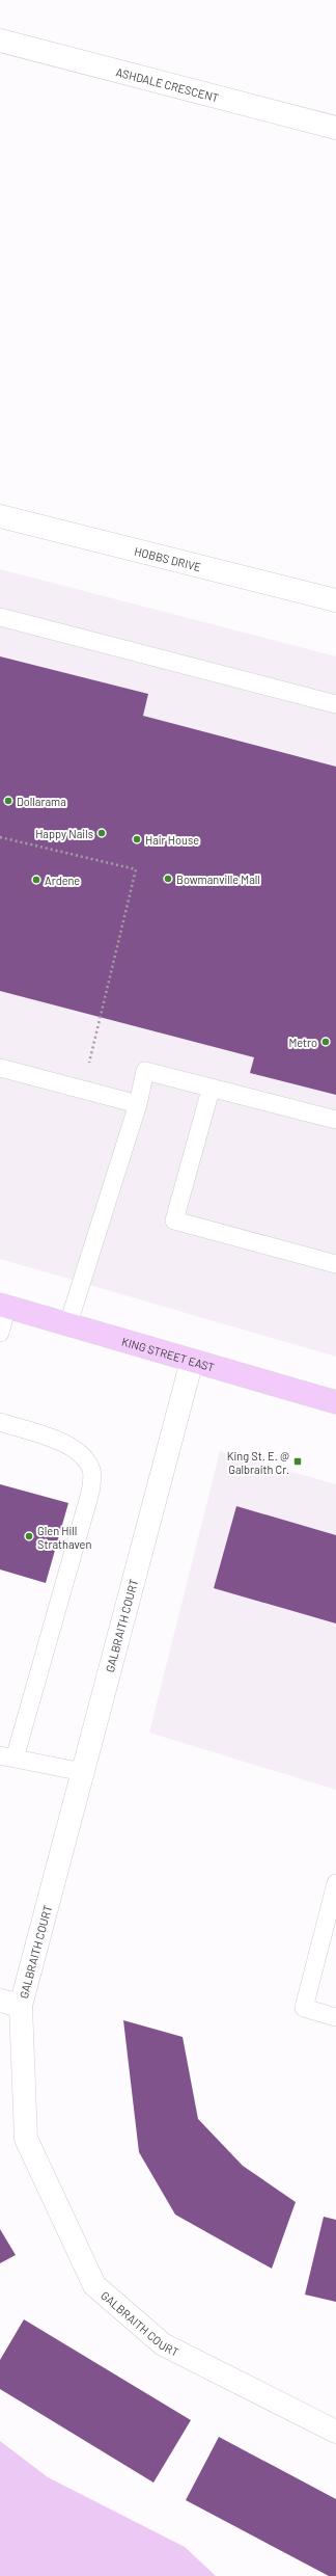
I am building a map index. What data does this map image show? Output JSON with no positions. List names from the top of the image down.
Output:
{
  "streets": {
    "main road": ["KING STREET EAST"],
    "street": ["ASHDALE CRESCENT", "HOBBS DRIVE", "GALBRAITH COURT"]
  },
  "crossings": [
    ["KING STREET EAST", "GALBRAITH COURT"]
  ],
  "places": {
    "other": [
      "Dollarama",
      "Happy Nails",
      "Hair House",
      "Bowmanville Mall",
      "Ardene",
      "Metro",
      "Glen Hill Strathaven"
    ],
    "transit": ["King St. E. @ Galbraith Cr."]
  }
}
